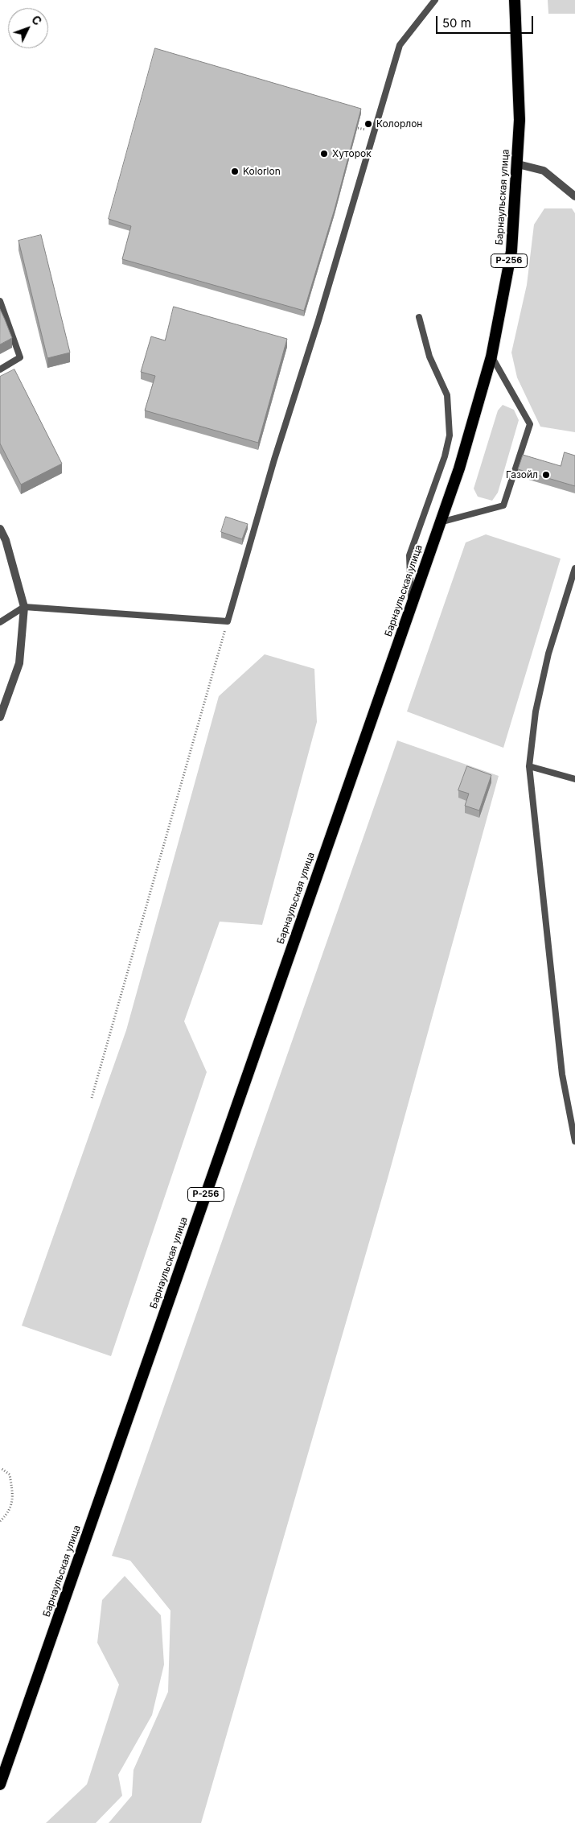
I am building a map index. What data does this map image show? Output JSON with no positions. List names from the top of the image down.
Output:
{
  "streets": {
    "highway": ["Барнаульская улица", "Р-256"]
  },
  "places": [
    "Колорлон",
    "Хуторок",
    "Kolorlon",
    "Газойл"
  ],
  "scale_bar": "50 m",
  "north": "top right"
}
